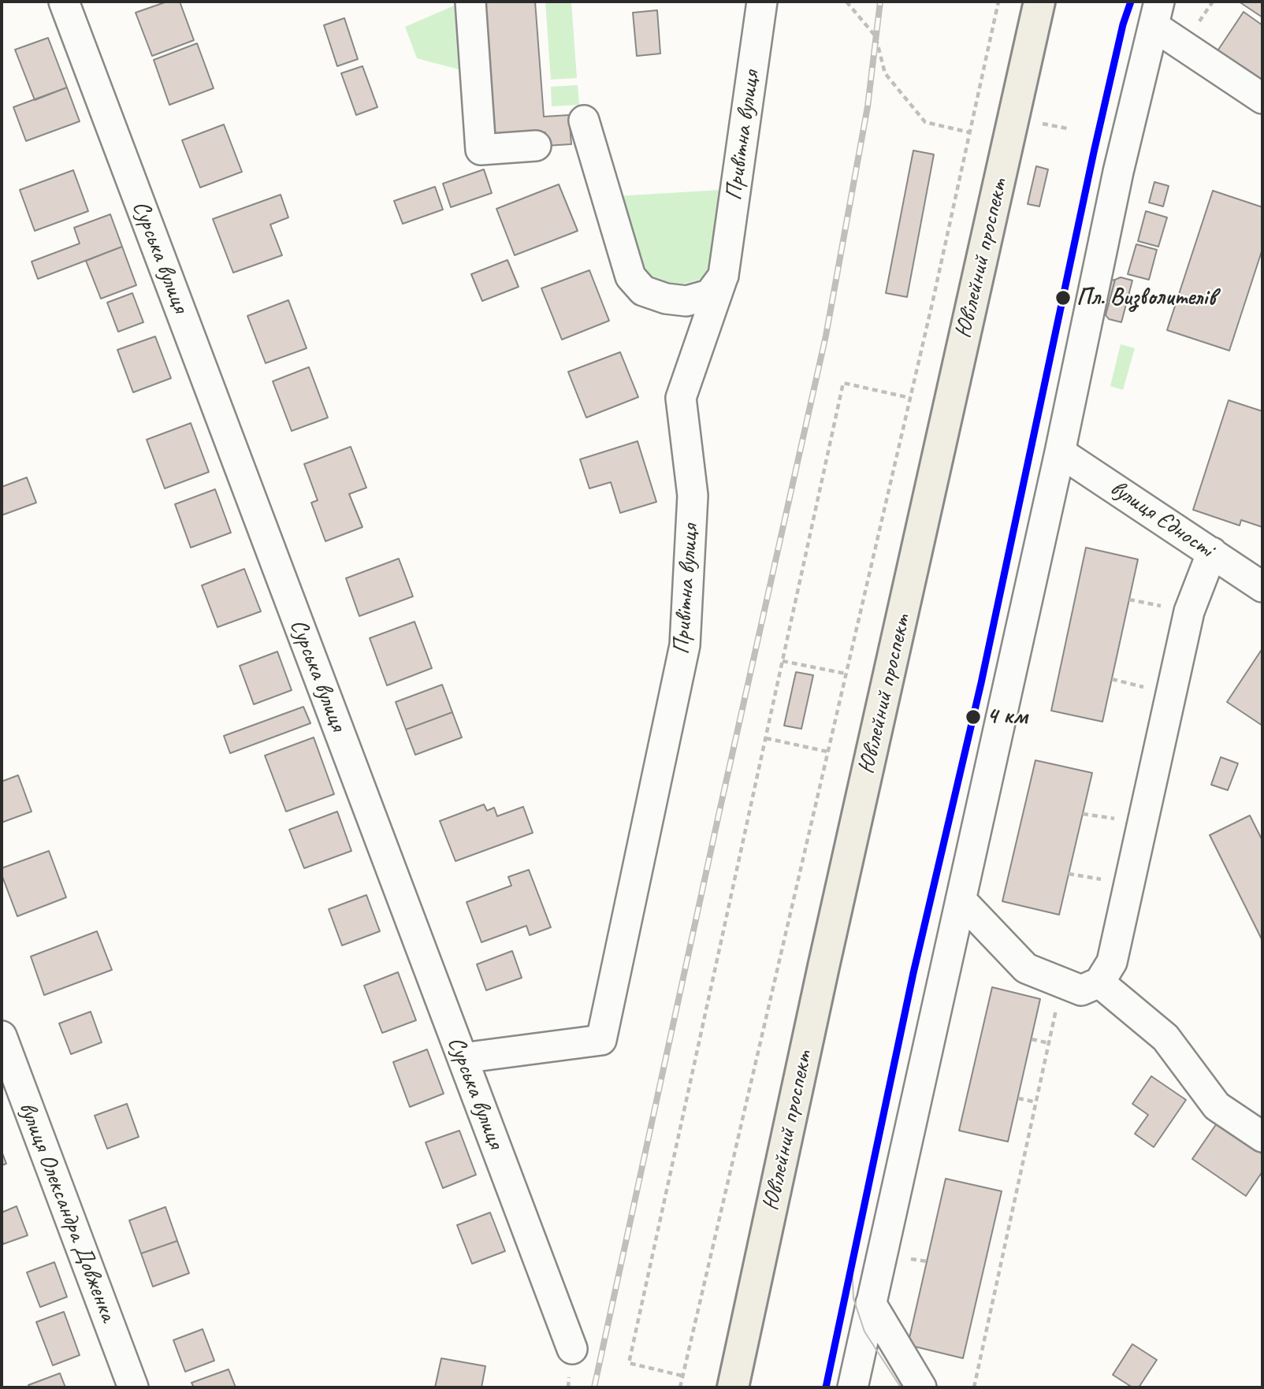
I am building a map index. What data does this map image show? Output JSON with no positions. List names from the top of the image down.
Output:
{
  "streets": {
    "main road": ["Ювілейний проспект"],
    "street": [
      "Привітна вулиця",
      "Сурська вулиця",
      "вулиця Єдності",
      "вулиця Олександра Довженка"
    ]
  },
  "crossings": [
    ["Привітна вулиця", "Сурська вулиця"]
  ],
  "places": ["Пл. Визволителів", "4 км"]
}
